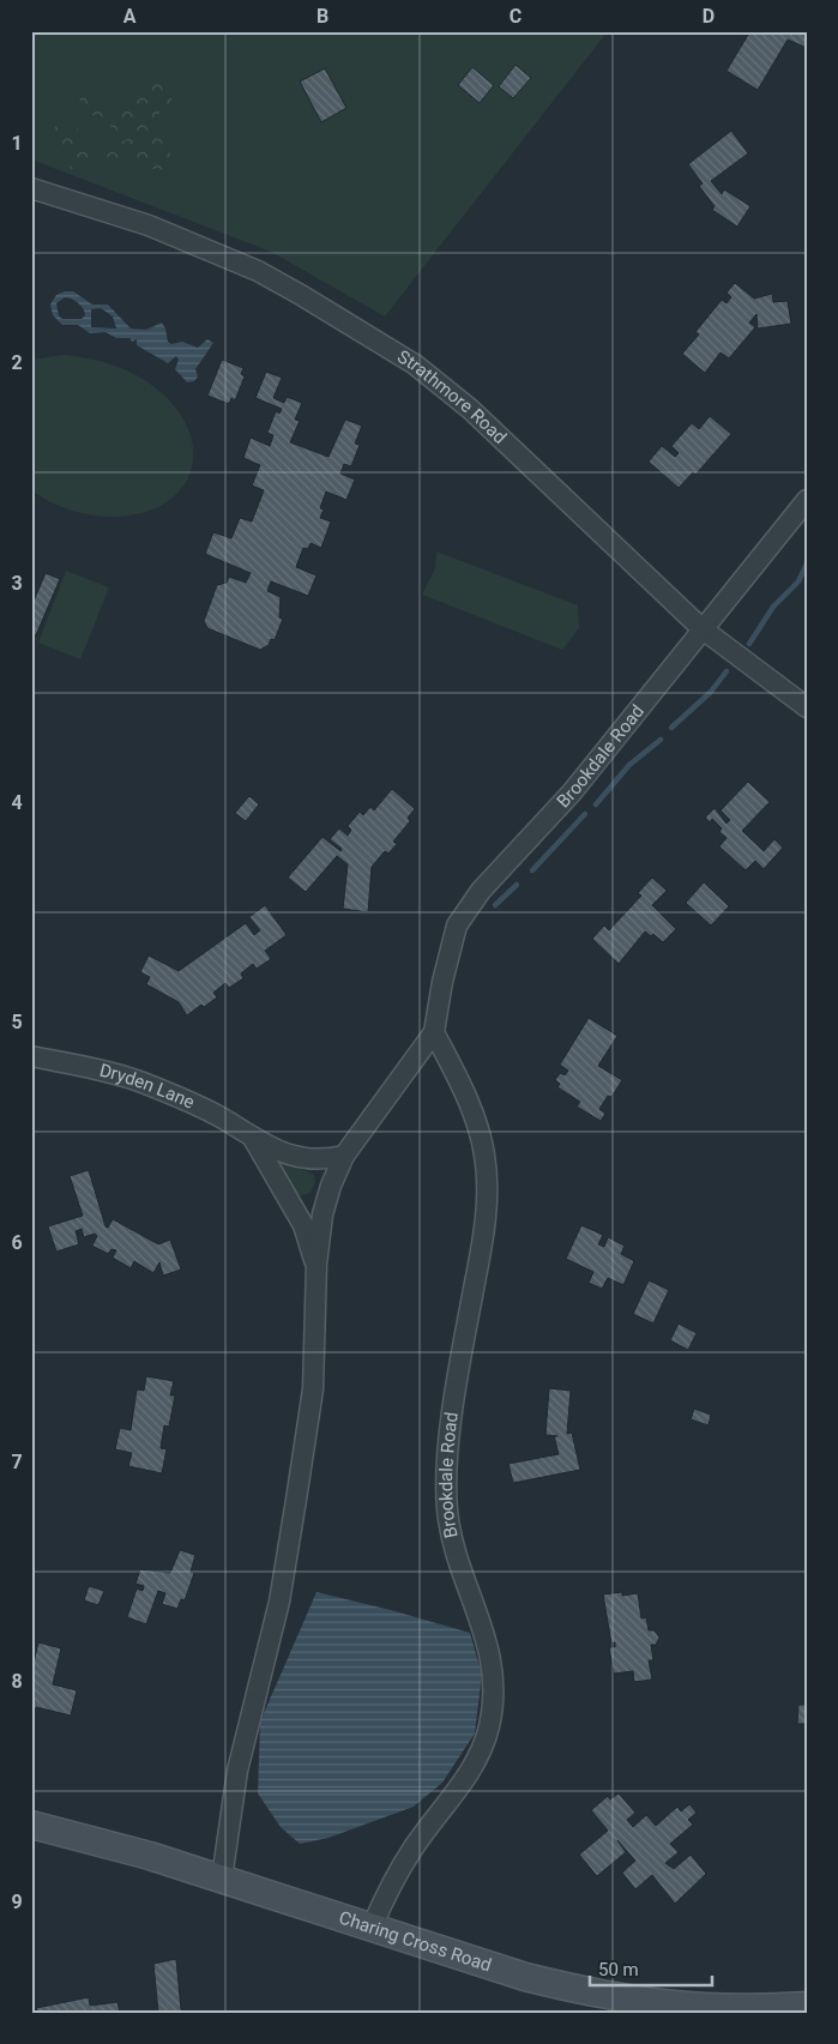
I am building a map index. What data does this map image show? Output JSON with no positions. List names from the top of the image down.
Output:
{
  "streets": {
    "street": [
      "Strathmore Road",
      "Brookdale Road",
      "Dryden Lane",
      "Charing Cross Road"
    ]
  },
  "crossings": [
    ["Strathmore Road", "Brookdale Road"],
    ["Brookdale Road", "Dryden Lane"],
    ["Brookdale Road", "Charing Cross Road"]
  ],
  "scale_bar": "50 m",
  "grid": {
    "columns": [
      "A",
      "B",
      "C",
      "D"
    ],
    "rows": [
      "1",
      "2",
      "3",
      "4",
      "5",
      "6",
      "7",
      "8",
      "9"
    ]
  }
}
